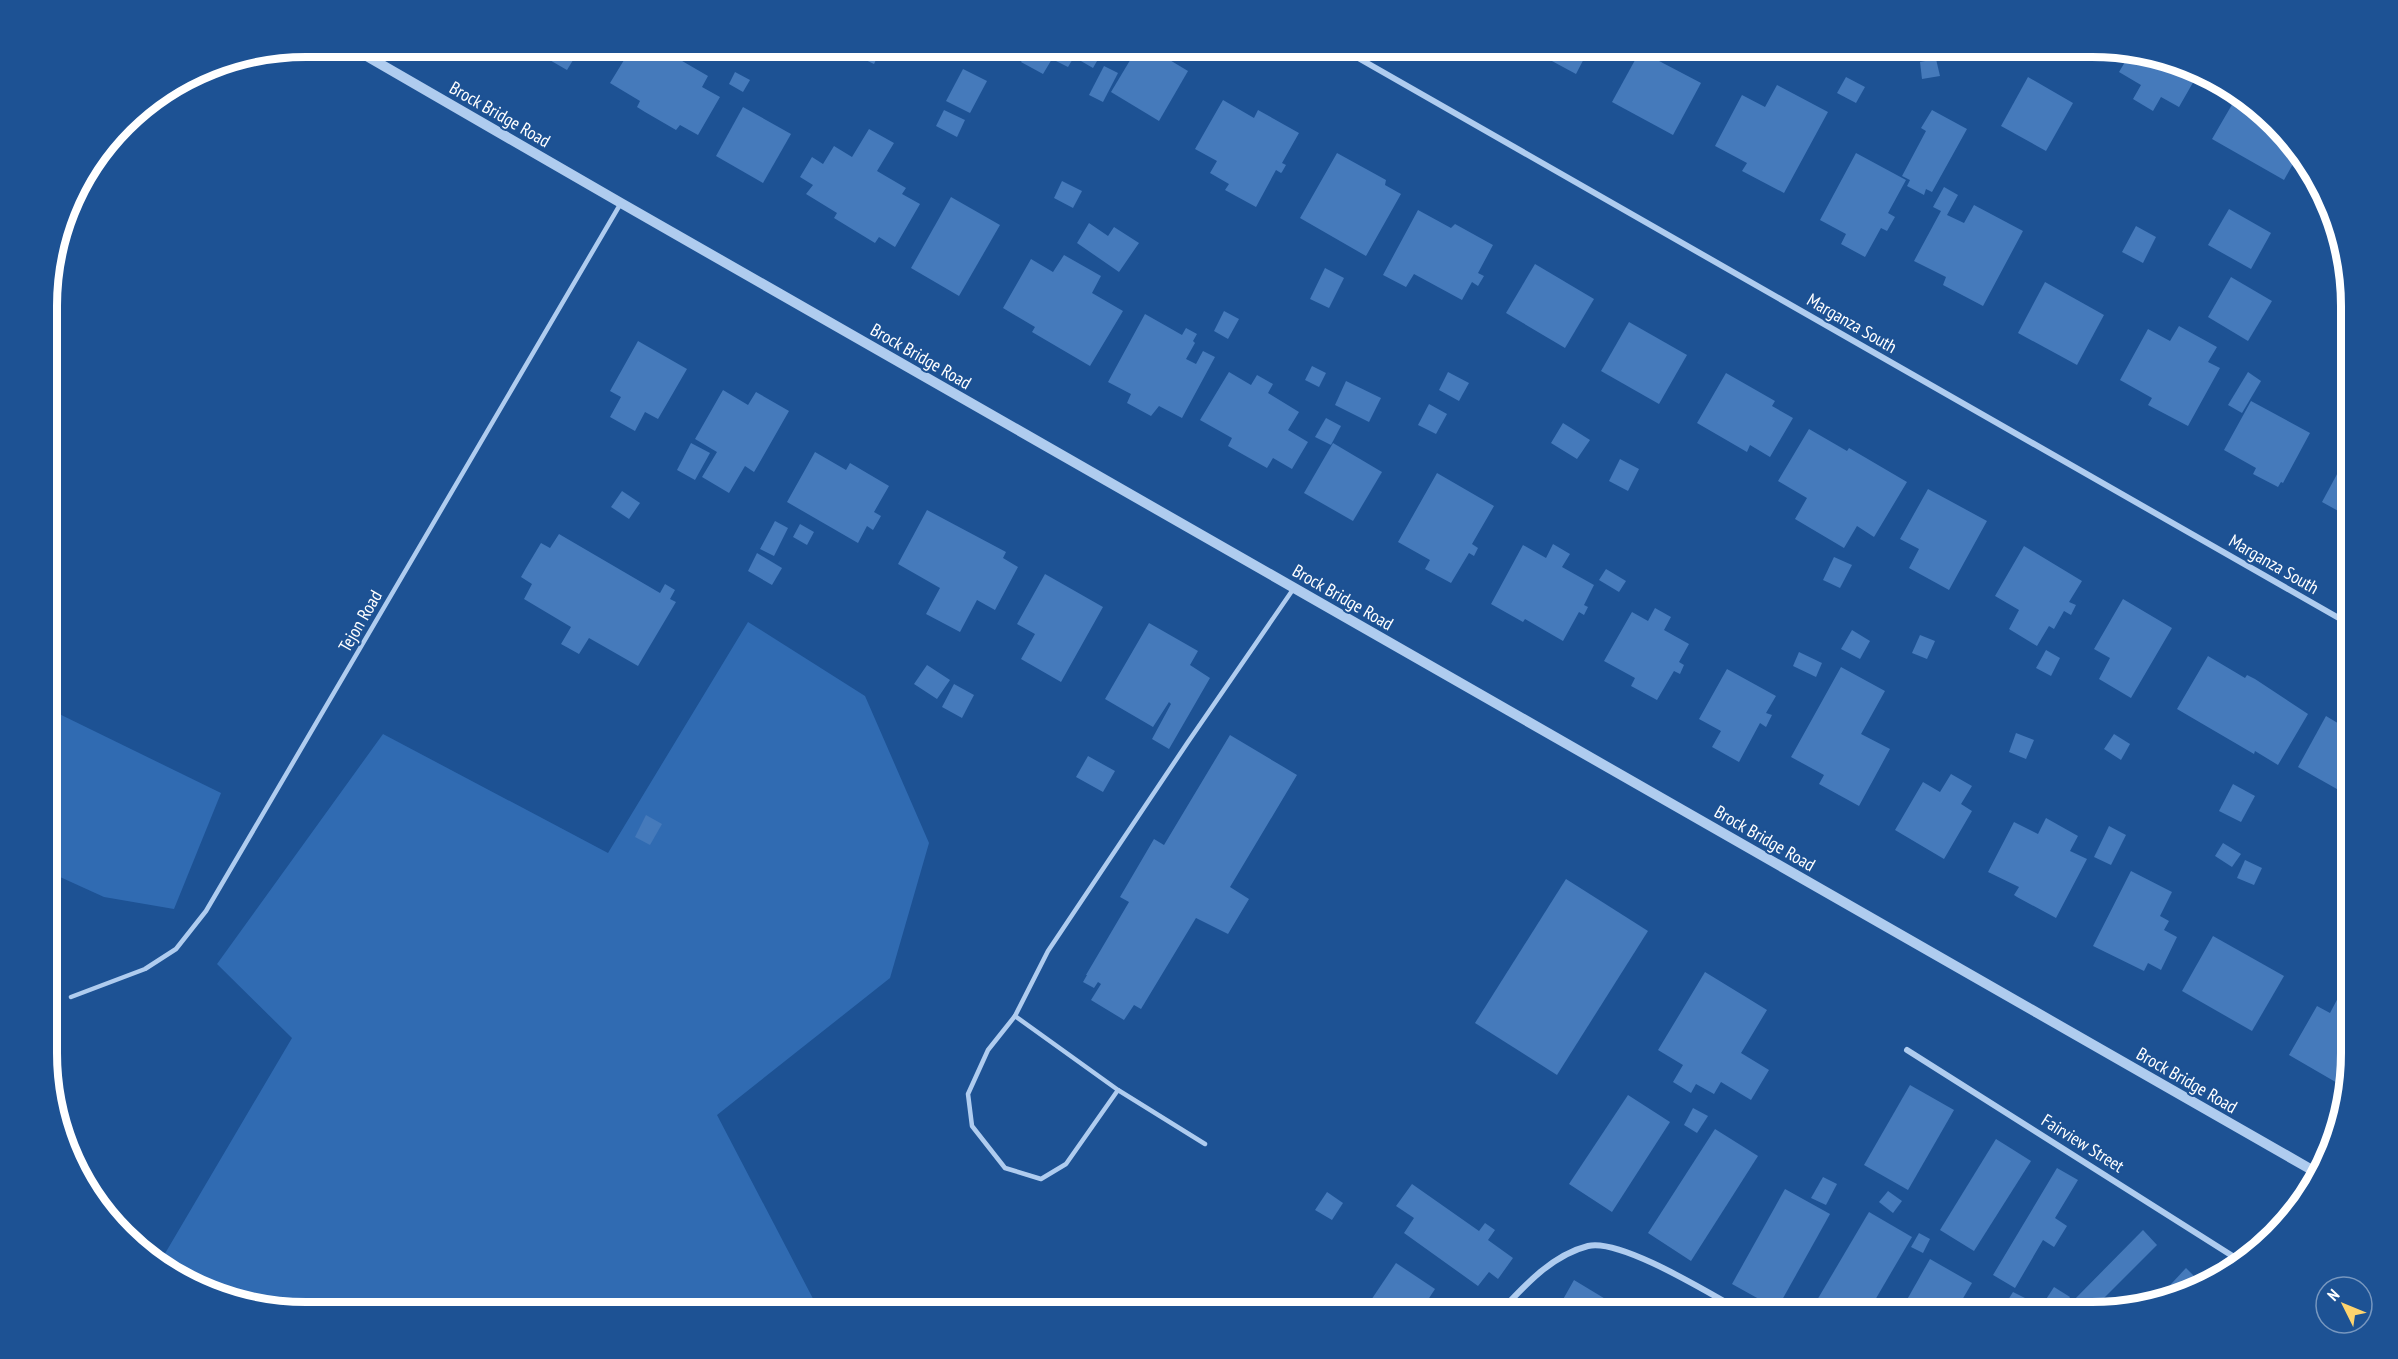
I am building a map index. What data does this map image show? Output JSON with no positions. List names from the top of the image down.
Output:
{
  "streets": {
    "street": ["Brock Bridge Road", "Marganza South", "Fairview Street"],
    "lane": ["Tejon Road"]
  },
  "crossings": [
    ["Brock Bridge Road", "Tejon Road"]
  ],
  "north": "top left"
}
